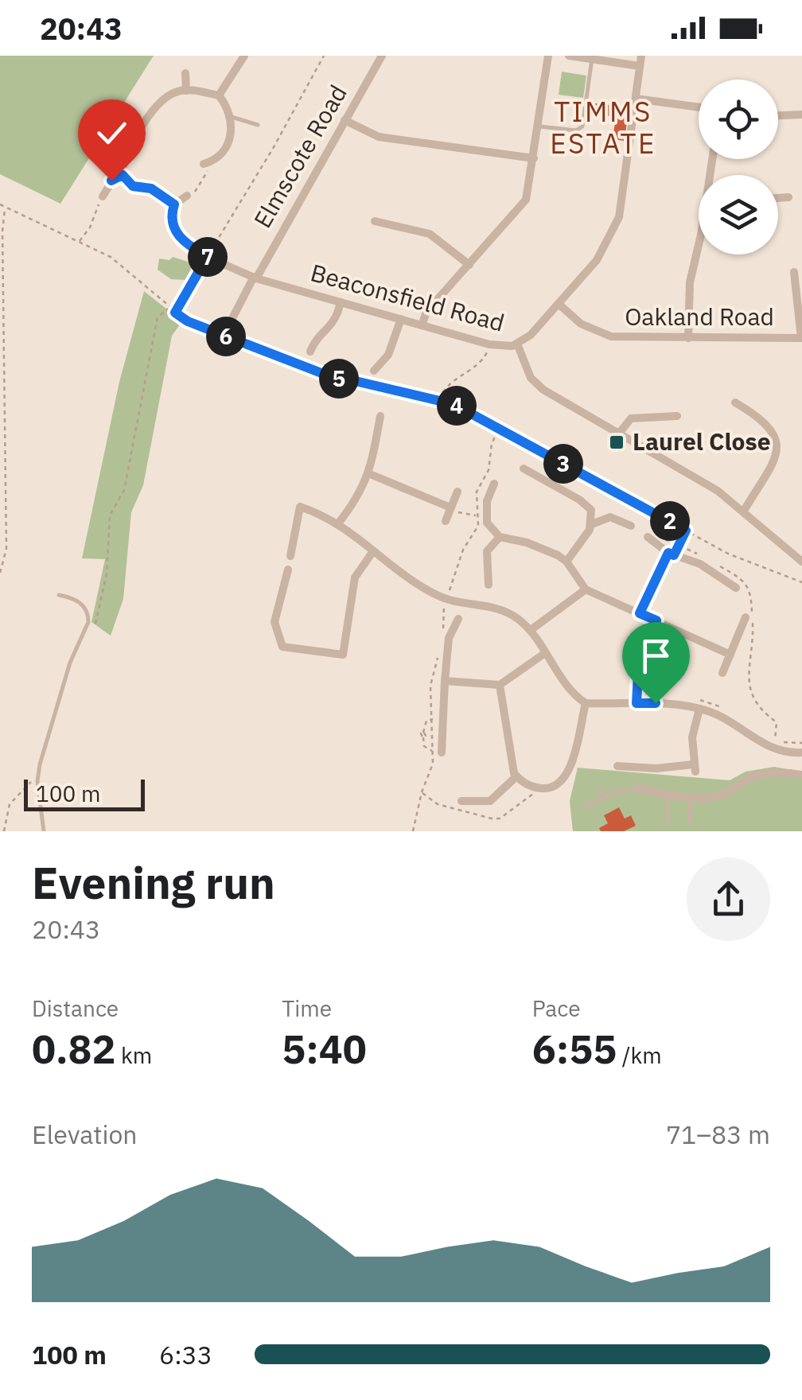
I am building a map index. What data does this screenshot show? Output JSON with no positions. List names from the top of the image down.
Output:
{
  "streets": {
    "street": ["Elmscote Road", "Beaconsfield Road", "Oakland Road"]
  },
  "crossings": [
    ["Elmscote Road", "Beaconsfield Road"],
    ["Beaconsfield Road", "Oakland Road"]
  ],
  "districts": ["TIMMS ESTATE"],
  "places": {
    "transit": ["Laurel Close"]
  },
  "scale_bar": "100 m",
  "page": {
    "status": "20:43",
    "pins": [
      "7",
      "6",
      "5",
      "4",
      "3",
      "2"
    ],
    "scale": "100 m",
    "heading": ["Evening run", "20:43"],
    "stats": [
      ["Distance", "0.82 km"],
      ["Time", "5:40"],
      ["Pace", "6:55 /km"]
    ],
    "chart": ["Elevation", "71–83 m"],
    "list": [
      {
        "name": "100 m",
        "note": "6:33"
      }
    ]
  }
}
